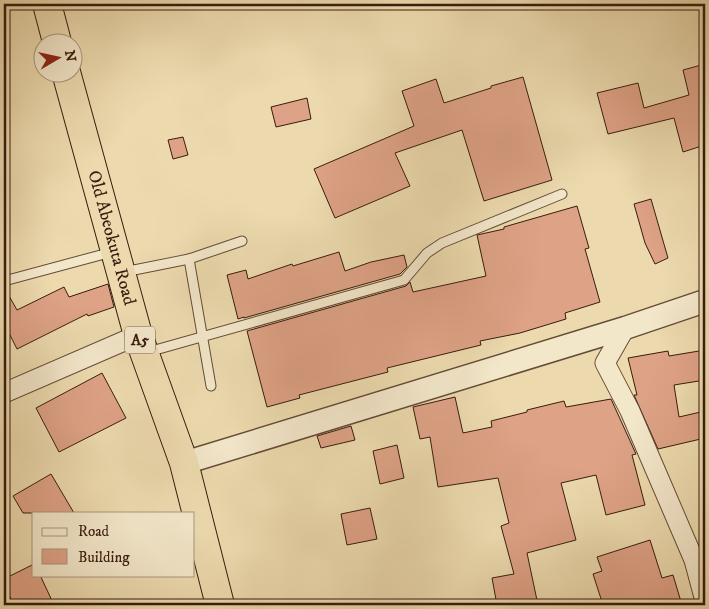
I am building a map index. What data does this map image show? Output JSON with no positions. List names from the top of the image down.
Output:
{
  "streets": {
    "highway": ["Old Abeokuta Road", "A5"]
  },
  "legend": ["Road", "Building"],
  "north": "right"
}
